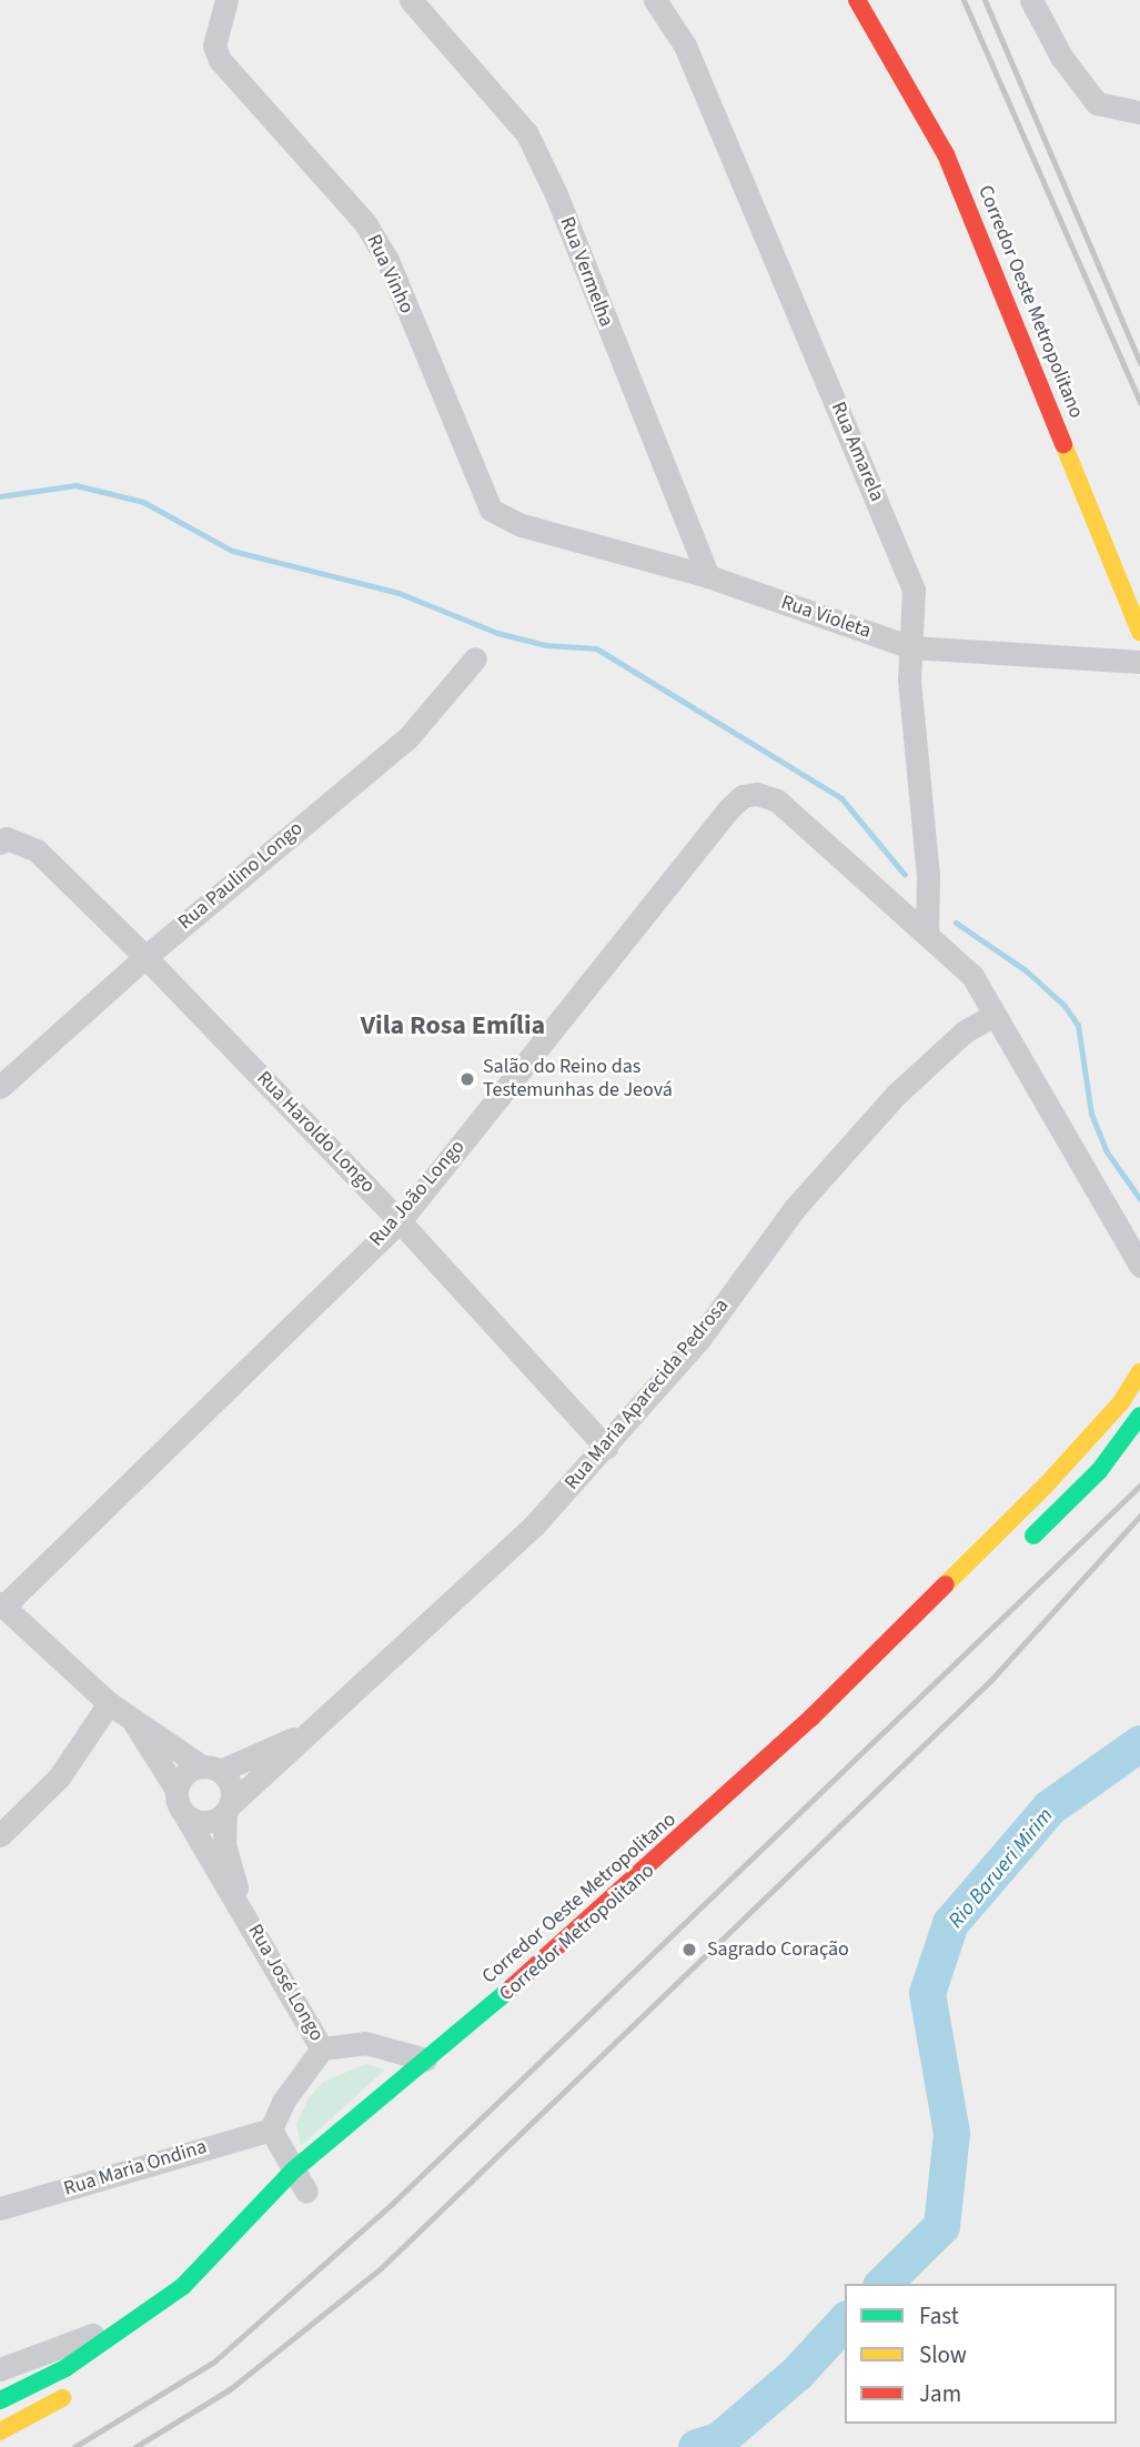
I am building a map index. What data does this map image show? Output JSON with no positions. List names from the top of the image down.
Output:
{
  "streets": {
    "main road": ["Corredor Oeste Metropolitano"],
    "street": [
      "Rua Vermelha",
      "Rua Vinho",
      "Rua Amarela",
      "Rua Violeta",
      "Rua Paulino Longo",
      "Rua Haroldo Longo",
      "Rua João Longo",
      "Rua Maria Aparecida Pedrosa",
      "Rua José Longo",
      "Rua Maria Ondina"
    ]
  },
  "crossings": [
    ["Rua Vermelha", "Rua Violeta"],
    ["Rua Vinho", "Rua Violeta"],
    ["Corredor Oeste Metropolitano", "Rua José Longo"],
    ["Rua Amarela", "Rua Violeta"],
    ["Rua Amarela", "Rua João Longo"],
    ["Rua Paulino Longo", "Rua Haroldo Longo"],
    ["Rua Haroldo Longo", "Rua João Longo"],
    ["Rua Haroldo Longo", "Rua Maria Aparecida Pedrosa"],
    ["Rua João Longo", "Rua José Longo"],
    ["Rua Maria Aparecida Pedrosa", "Rua José Longo"]
  ],
  "districts": ["Vila Rosa Emília"],
  "water": ["Rio Barueri Mirim"],
  "places": ["Salão do Reino das Testemunhas de Jeová", "Sagrado Coração"],
  "legend": ["Fast", "Slow", "Jam"]
}
